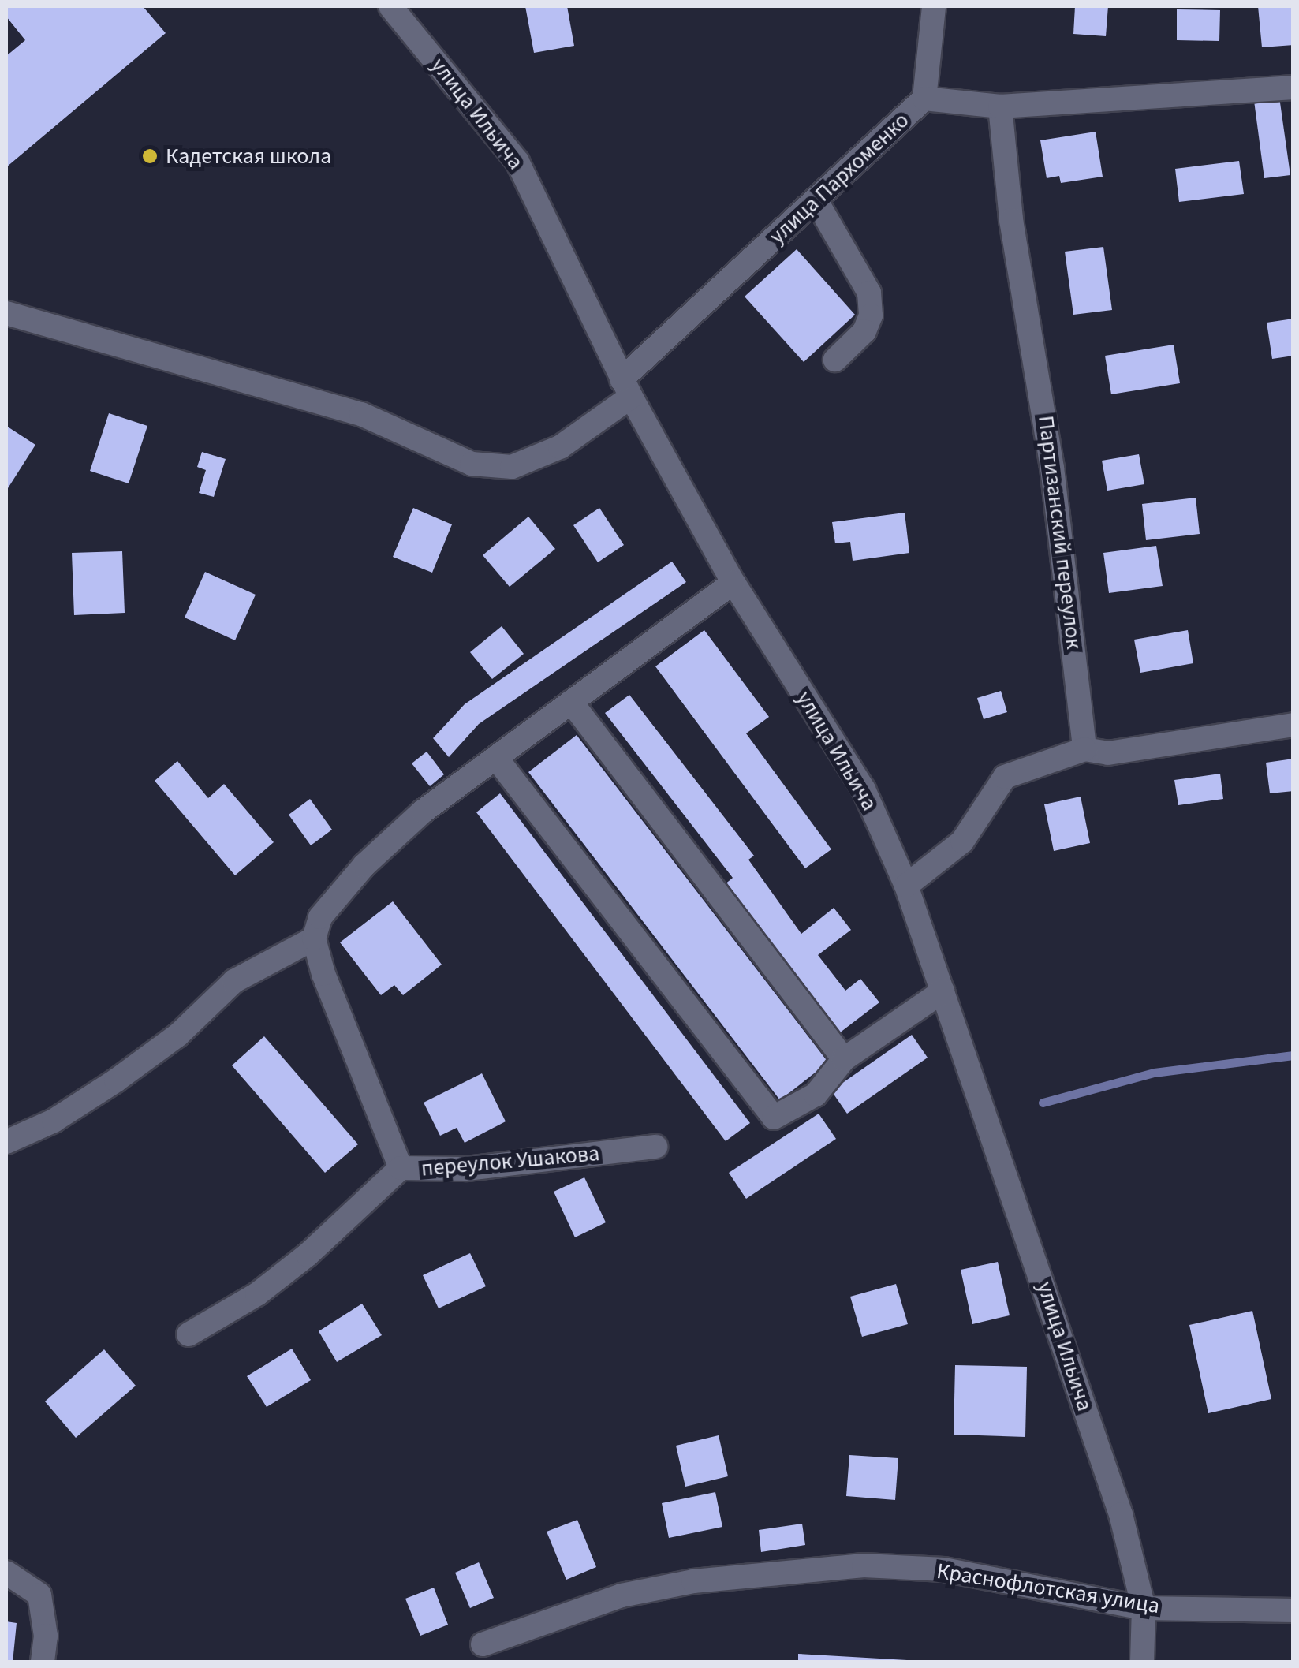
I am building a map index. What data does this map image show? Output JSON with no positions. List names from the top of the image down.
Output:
{
  "streets": {
    "street": [
      "улица Ильича",
      "улица Пархоменко",
      "Партизанский переулок",
      "переулок Ушакова",
      "Краснофлотская улица"
    ]
  },
  "crossings": [
    ["улица Ильича", "улица Пархоменко"],
    ["улица Ильича", "Краснофлотская улица"],
    ["улица Пархоменко", "Партизанский переулок"]
  ],
  "places": ["Кадетская школа"]
}
